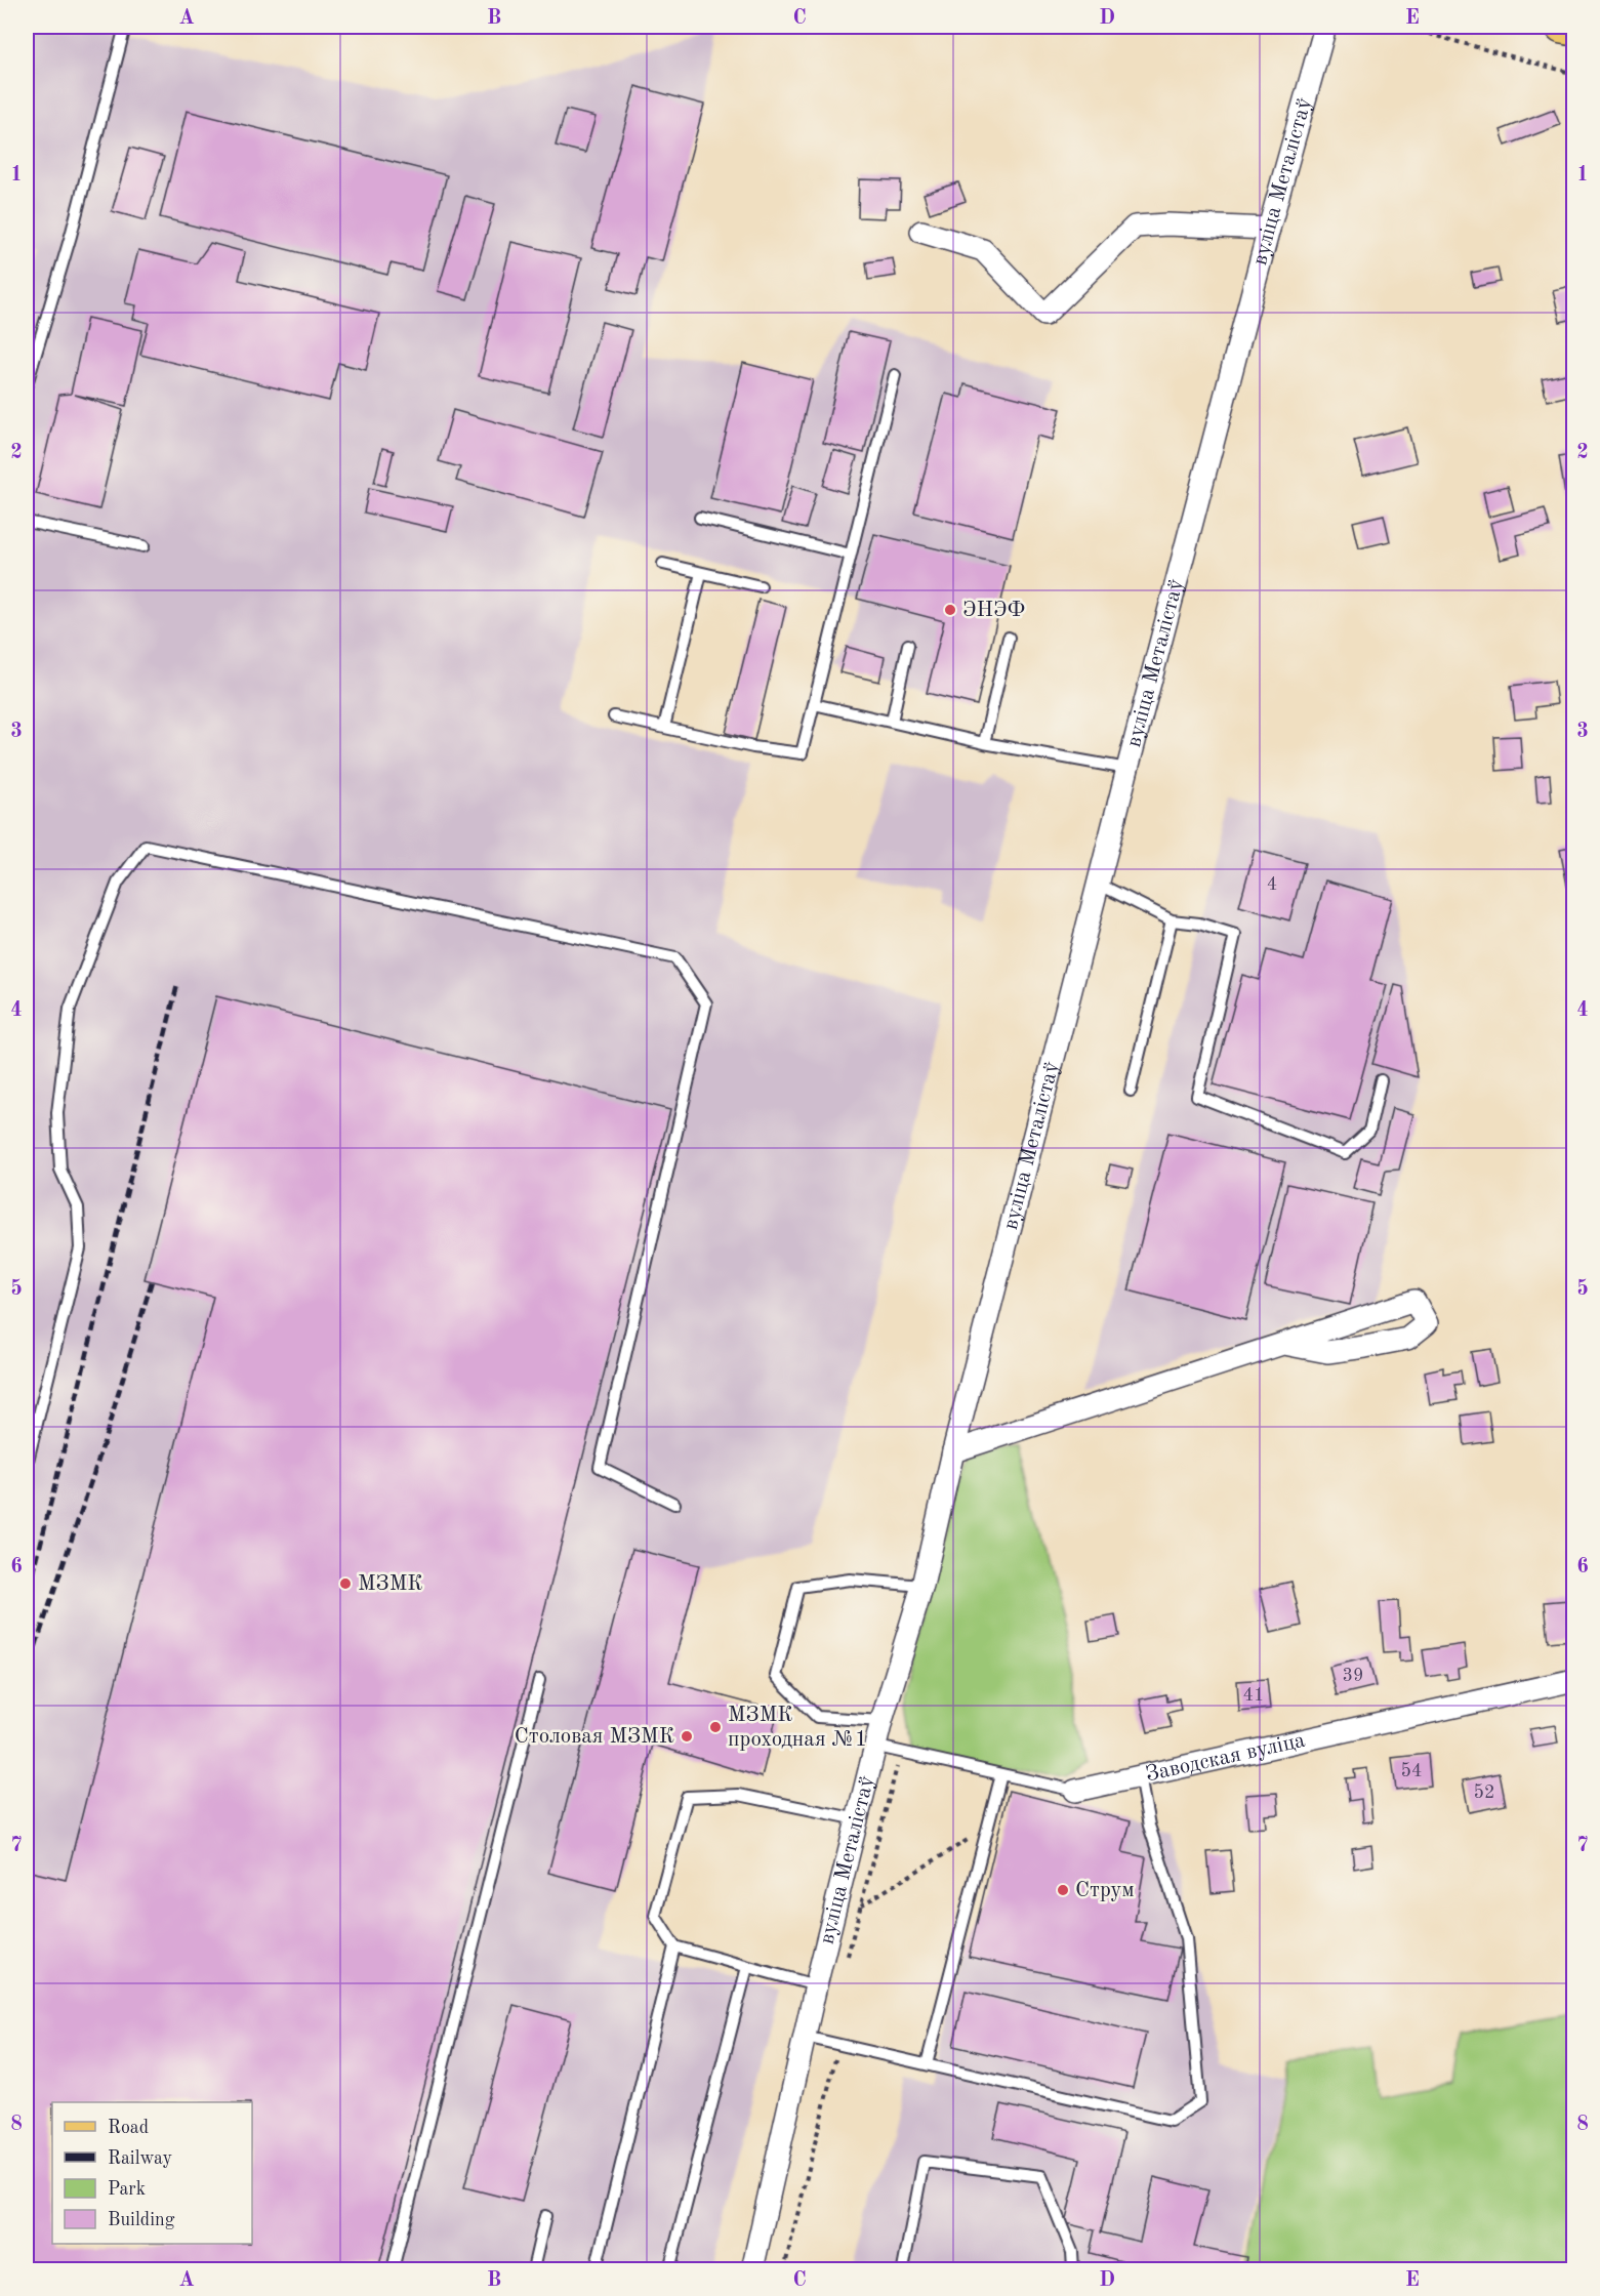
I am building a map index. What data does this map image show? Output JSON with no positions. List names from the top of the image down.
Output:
{
  "streets": {
    "street": ["вуліца Металістаў", "Заводская вуліца"]
  },
  "crossings": [
    ["вуліца Металістаў", "Заводская вуліца"]
  ],
  "places": [
    "ЭНЭФ",
    "МЗМК",
    "МЗМК проходная №1",
    "Столовая МЗМК",
    "Струм"
  ],
  "house_numbers": [
    "4",
    "39",
    "41",
    "54",
    "52"
  ],
  "legend": [
    "Road",
    "Railway",
    "Park",
    "Building"
  ],
  "grid": {
    "columns": [
      "A",
      "B",
      "C",
      "D",
      "E"
    ],
    "rows": [
      "1",
      "2",
      "3",
      "4",
      "5",
      "6",
      "7",
      "8"
    ]
  }
}
